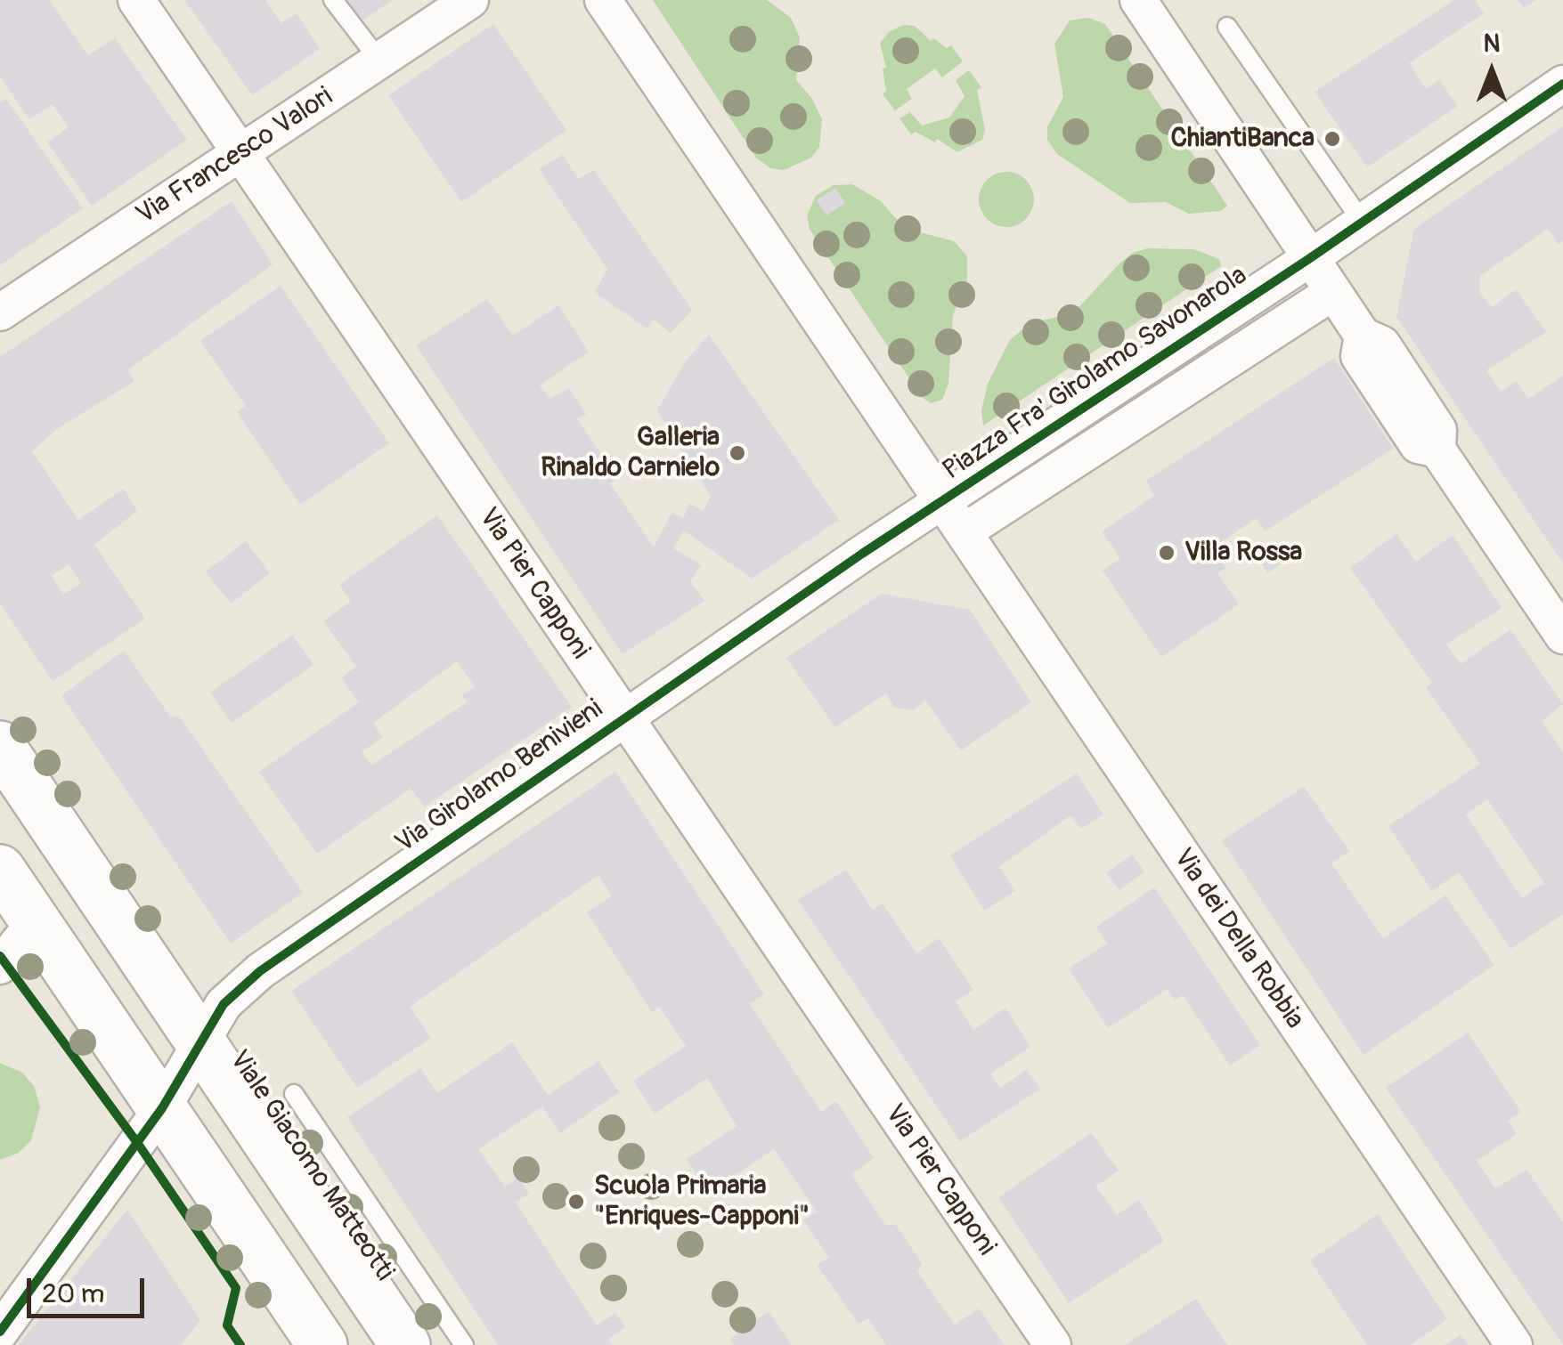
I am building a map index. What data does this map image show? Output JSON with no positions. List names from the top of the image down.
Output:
{
  "streets": {
    "main road": ["Viale Giacomo Matteotti"],
    "street": [
      "Via Francesco Valori",
      "Piazza Fra' Girolamo Savonarola",
      "Via Pier Capponi",
      "Via Girolamo Benivieni",
      "Via dei Della Robbia"
    ]
  },
  "crossings": [
    ["Via Francesco Valori", "Via Pier Capponi"],
    ["Piazza Fra' Girolamo Savonarola", "Via Girolamo Benivieni"],
    ["Piazza Fra' Girolamo Savonarola", "Via dei Della Robbia"],
    ["Via Pier Capponi", "Via Girolamo Benivieni"],
    ["Via Girolamo Benivieni", "Viale Giacomo Matteotti"]
  ],
  "places": [
    "ChiantiBanca",
    "Galleria Rinaldo Carnielo",
    "Villa Rossa",
    "Scuola Primaria \"Enriques-Capponi\""
  ],
  "scale_bar": "20 m",
  "north": "top"
}
